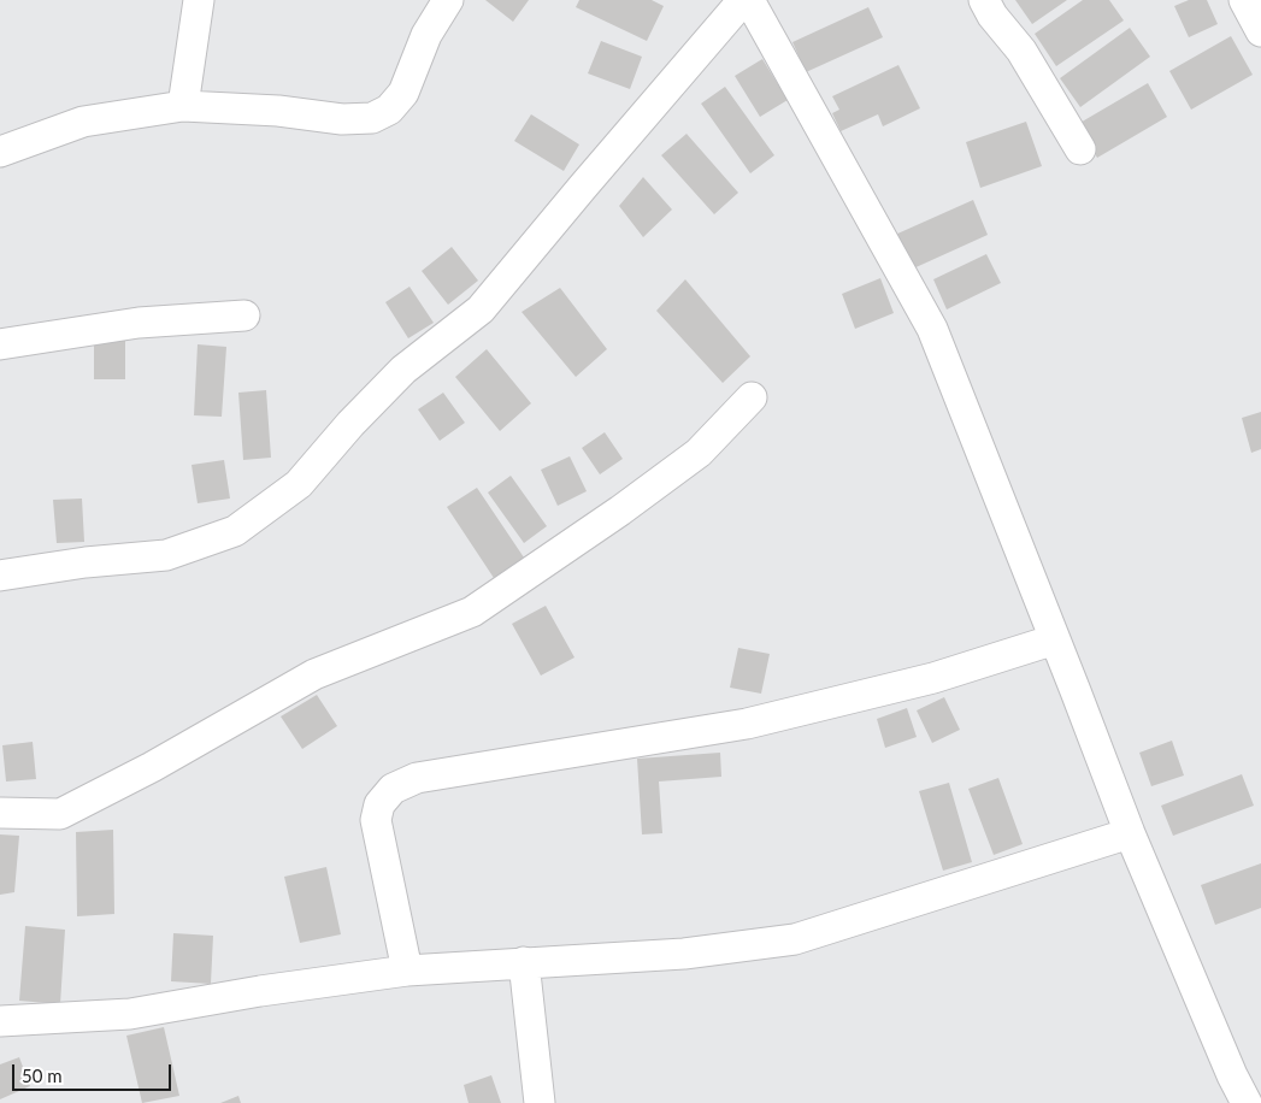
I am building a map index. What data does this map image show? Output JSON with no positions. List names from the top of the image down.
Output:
{
  "scale_bar": "50 m"
}
